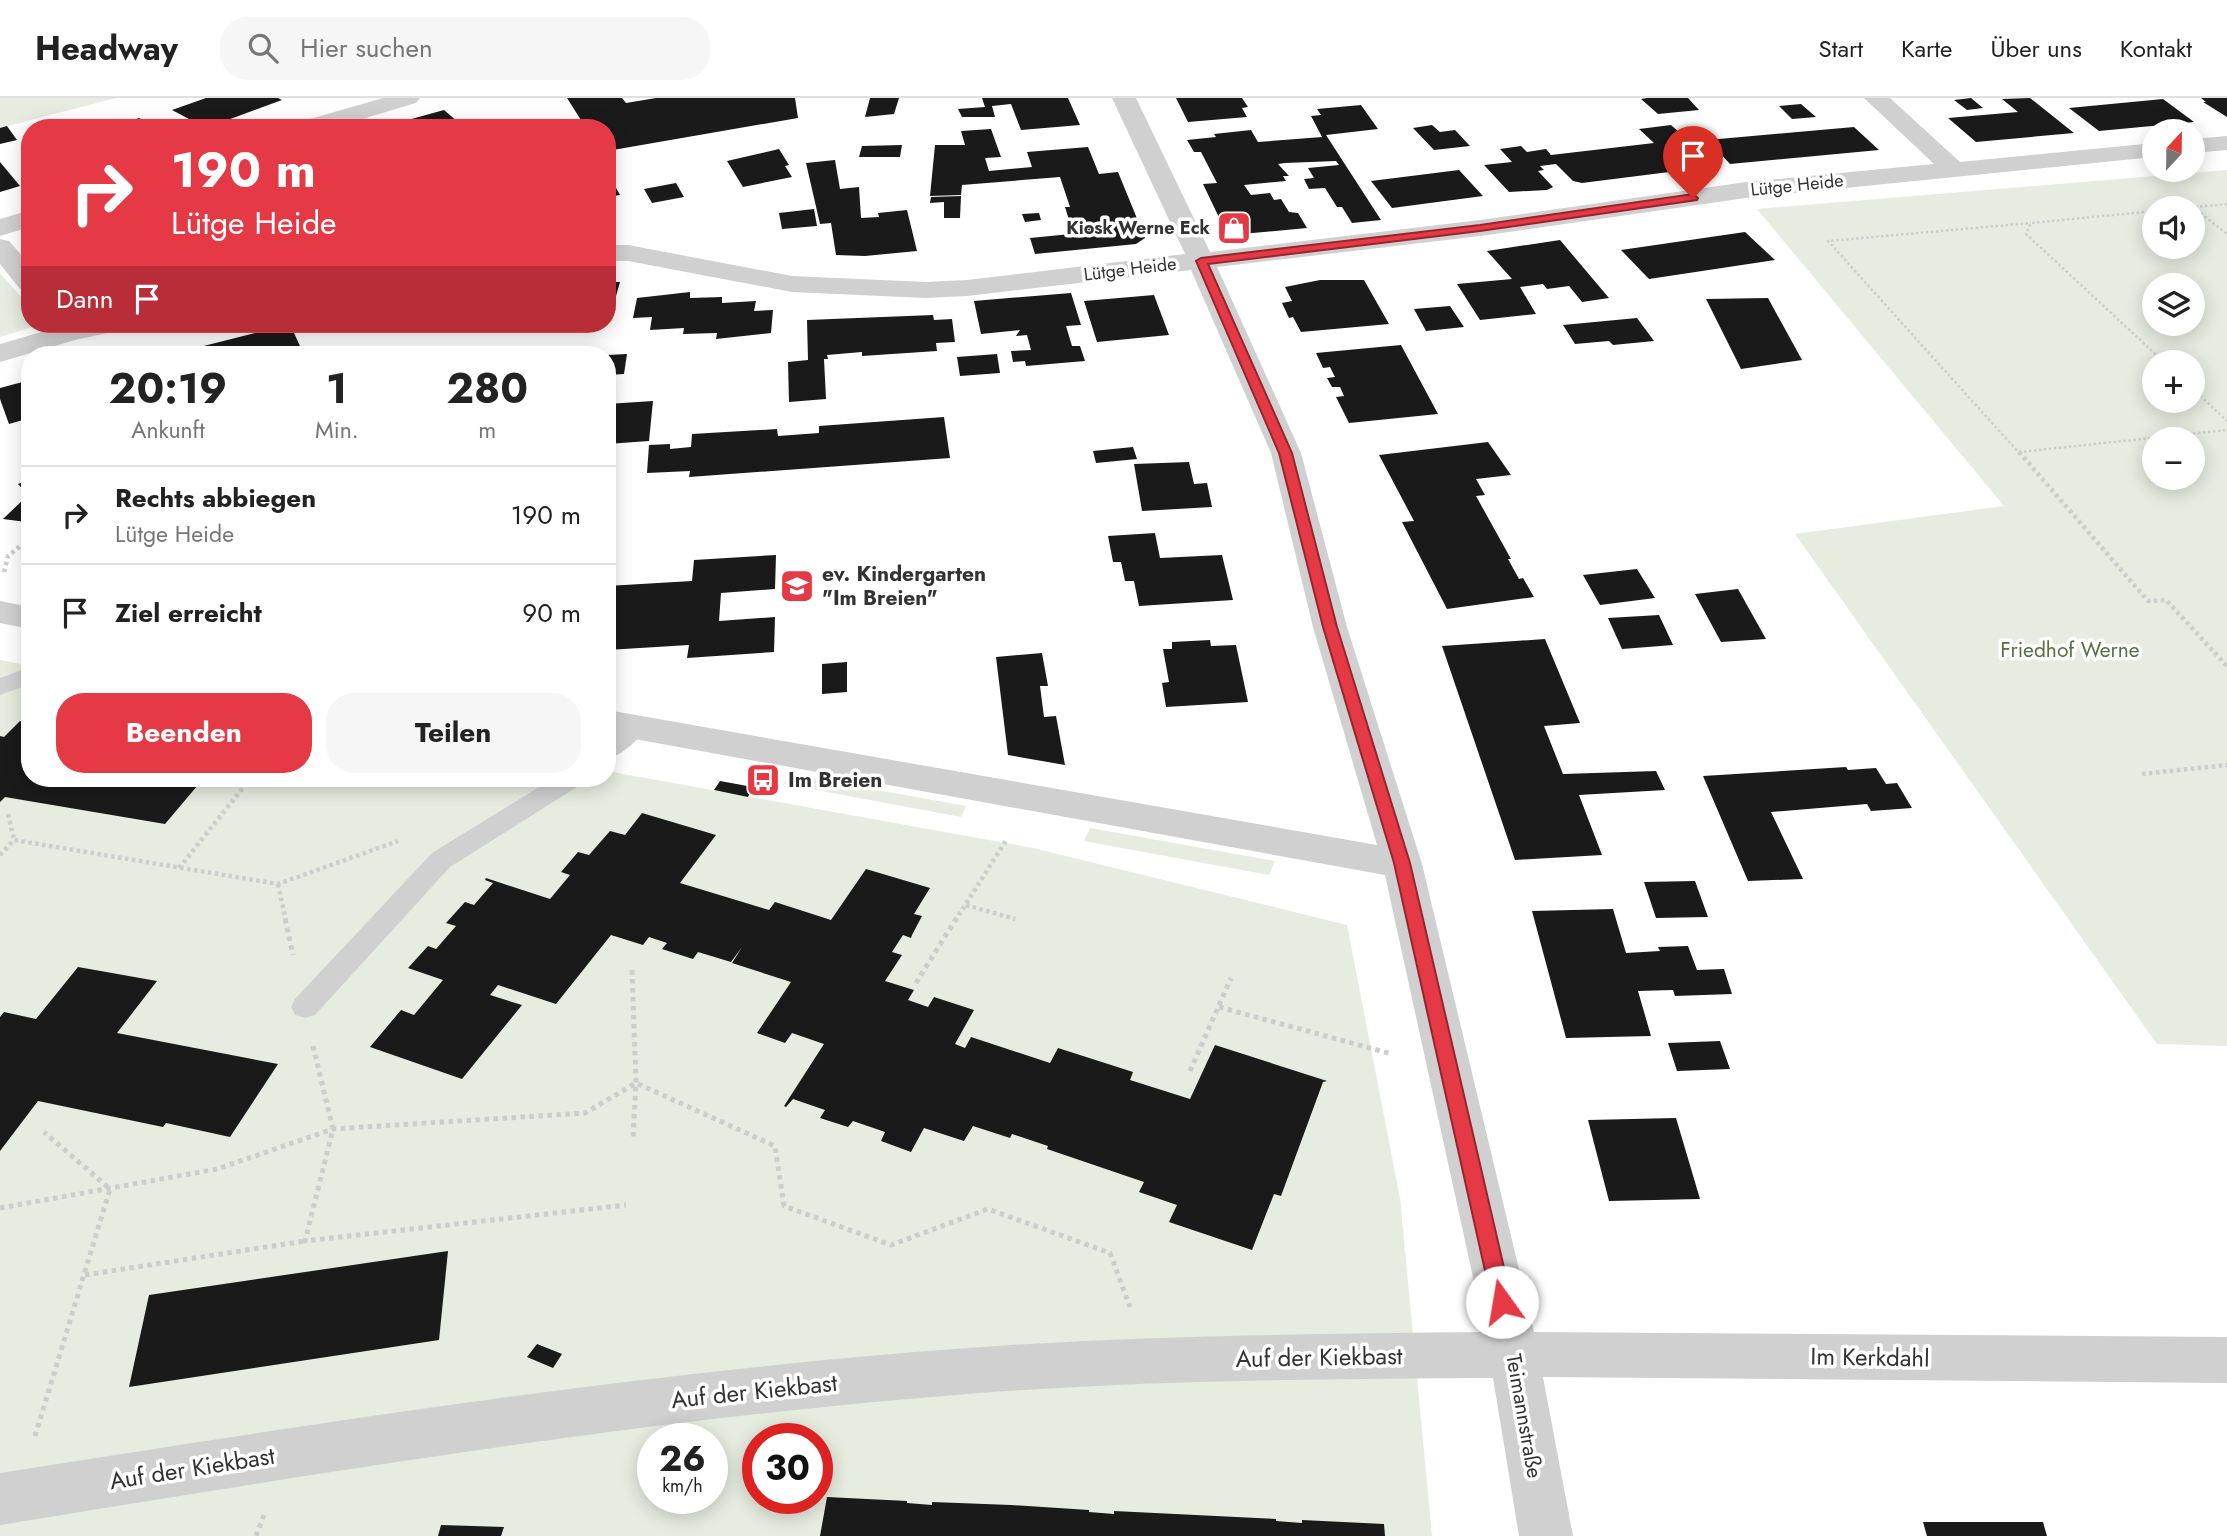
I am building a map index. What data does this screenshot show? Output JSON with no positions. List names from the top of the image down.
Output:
{
  "streets": {
    "street": [
      "Lütge Heide",
      "Auf der Kiekbast",
      "Im Kerkdahl",
      "Teimannstraße"
    ]
  },
  "crossings": [
    ["Lütge Heide", "Teimannstraße"],
    ["Auf der Kiekbast", "Im Kerkdahl"],
    ["Auf der Kiekbast", "Teimannstraße"],
    ["Im Kerkdahl", "Teimannstraße"]
  ],
  "parks": ["Friedhof Werne"],
  "places": {
    "shop": ["Kiosk Werne Eck"],
    "school or university": ["ev. Kindergarten \"Im Breien\""],
    "bus stop": ["Im Breien"]
  },
  "north": "top",
  "page": {
    "header": "Headway",
    "search": "Hier suchen",
    "nav": [
      "Start",
      "Karte",
      "Über uns",
      "Kontakt"
    ],
    "map_buttons": ["+", "−"],
    "turn": ["190 m", "Lütge Heide"],
    "then": "Dann",
    "eta": [
      "20:19",
      "Ankunft",
      "1",
      "Min.",
      "280",
      "m"
    ],
    "list": [
      {
        "name": "Rechts abbiegen",
        "note": "Lütge Heide",
        "value": "190 m"
      },
      {
        "name": "Ziel erreicht",
        "value": "90 m"
      }
    ],
    "buttons": ["Beenden", "Teilen"],
    "speed": "26 km/h",
    "limit": "30"
  }
}
